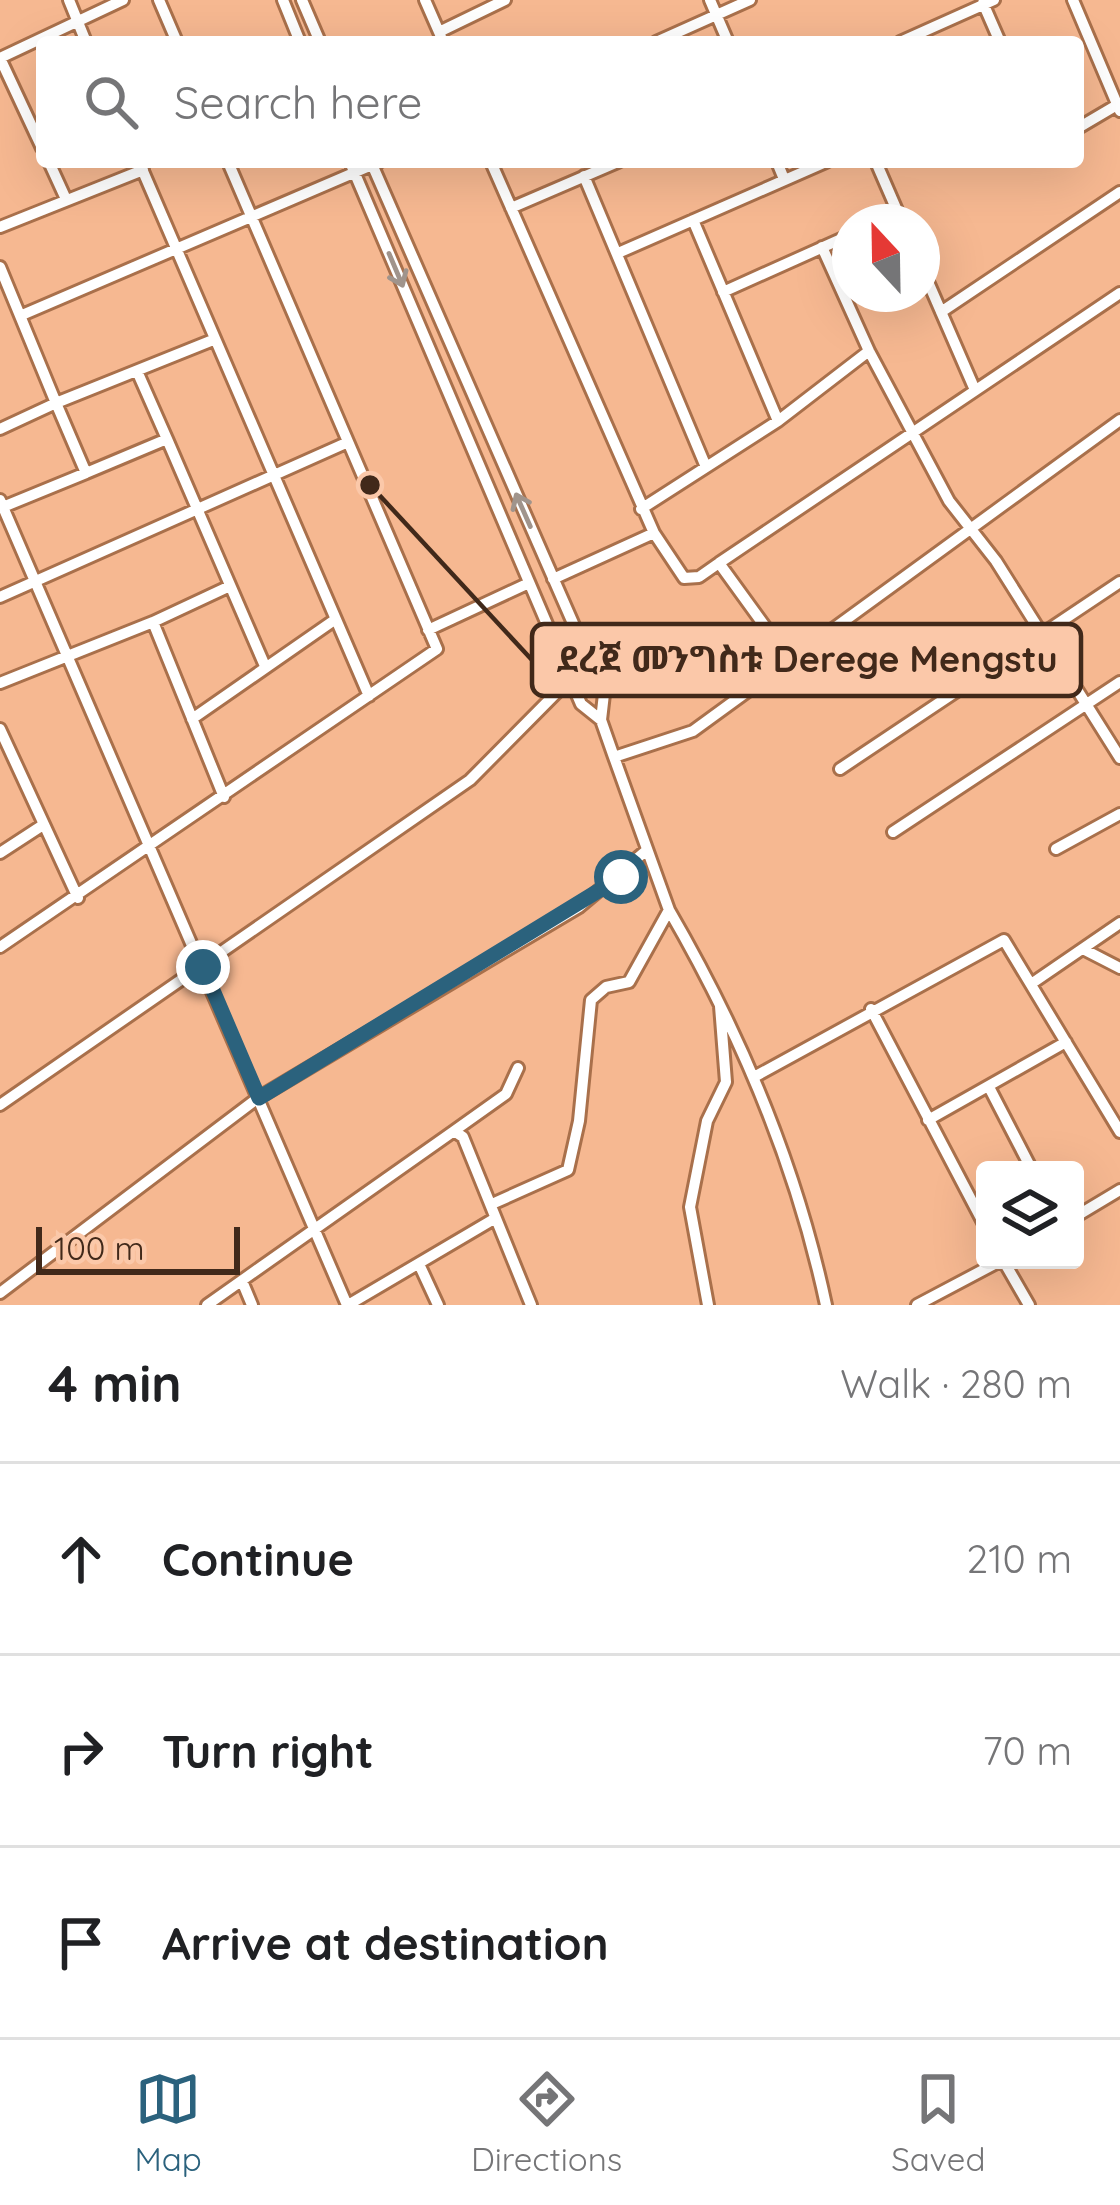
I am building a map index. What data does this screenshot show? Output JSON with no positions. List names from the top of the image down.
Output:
{
  "places": ["ደረጀ መንግስቱ Derege Mengstu"],
  "scale_bar": "100 m",
  "north": "top",
  "page": {
    "search": "Search here",
    "scale": "100 m",
    "heading": ["4 min", "Walk · 280 m"],
    "list": [
      ["Continue", "210 m"],
      ["Turn right", "70 m"],
      "Arrive at destination"
    ],
    "nav": ["Map", "Directions", "Saved"]
  }
}
